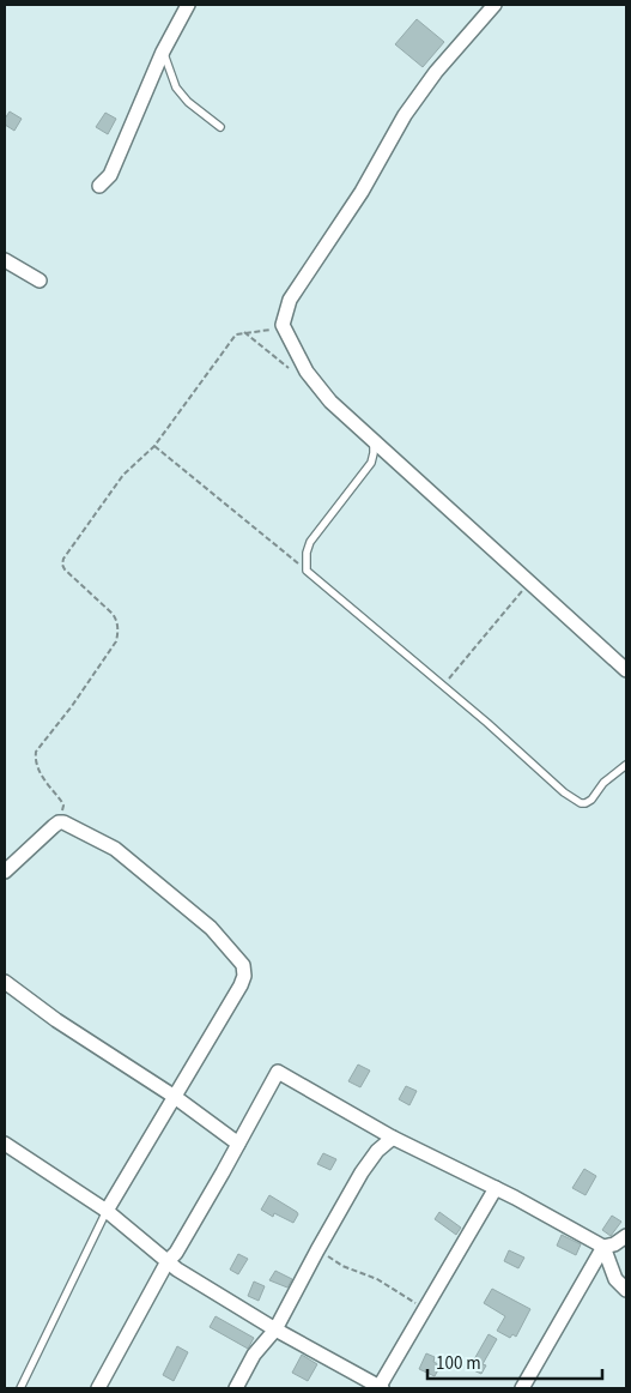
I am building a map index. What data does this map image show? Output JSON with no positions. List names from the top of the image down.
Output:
{
  "scale_bar": "100 m"
}
